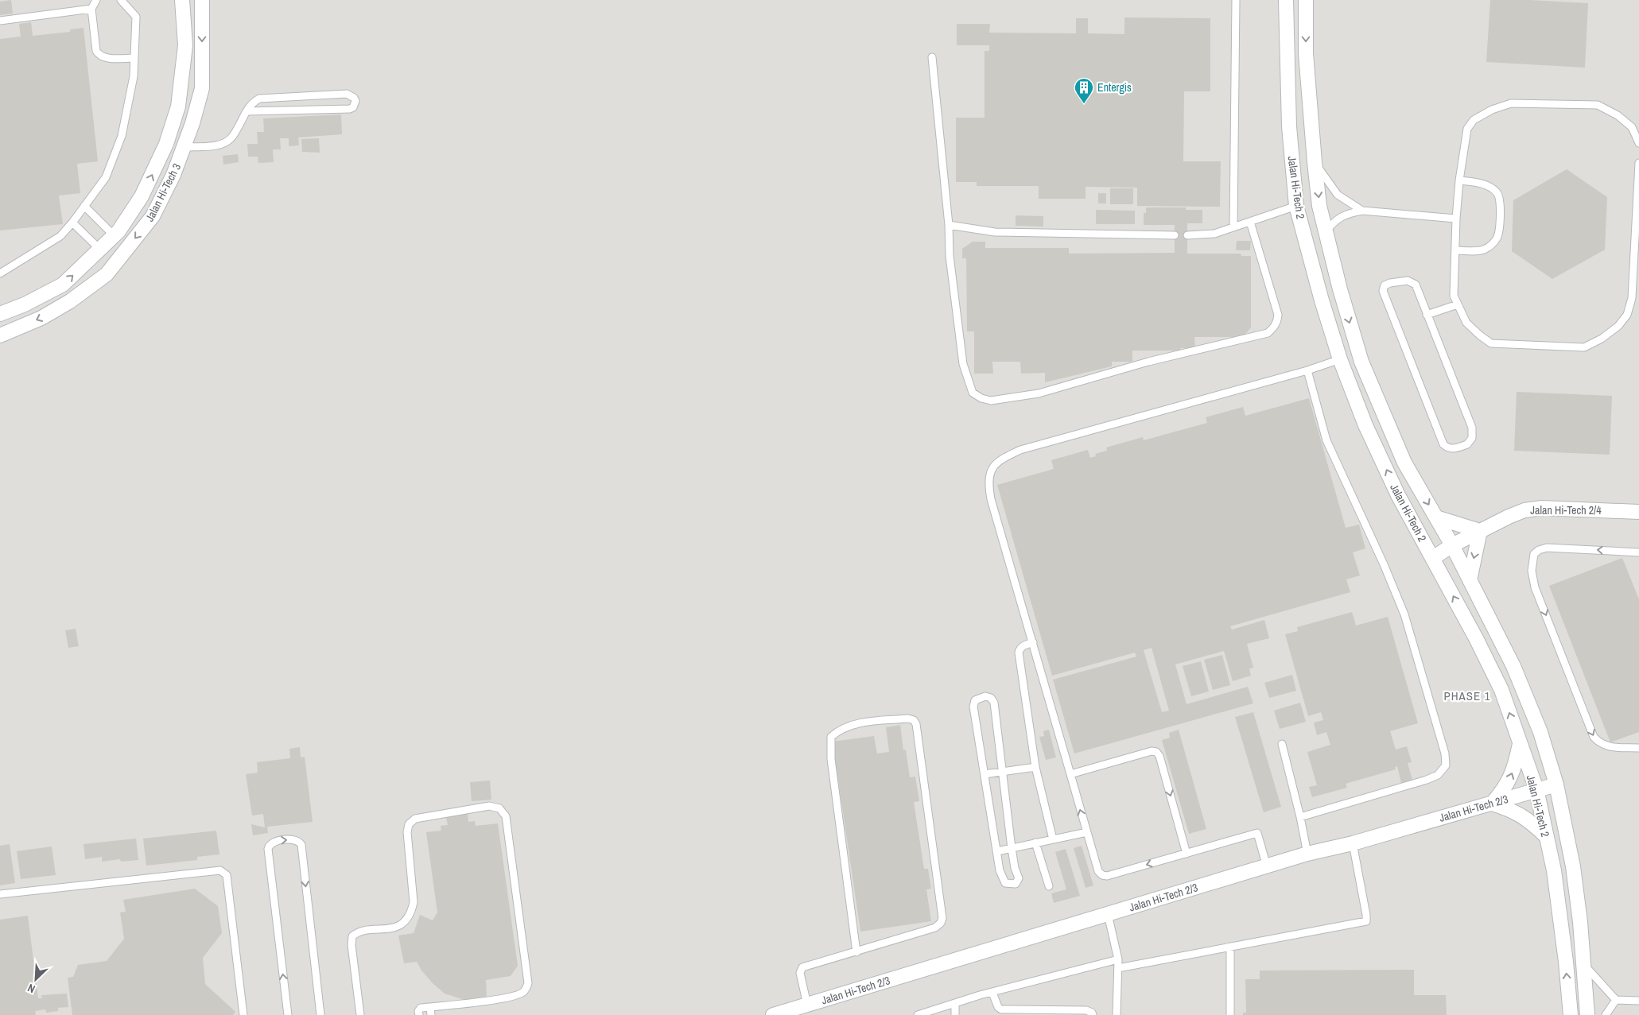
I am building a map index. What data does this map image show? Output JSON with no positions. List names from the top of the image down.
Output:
{
  "streets": {
    "street": [
      "Jalan Hi-Tech 2",
      "Jalan Hi-Tech 3",
      "Jalan Hi-Tech 2/4",
      "Jalan Hi-Tech 2/3"
    ]
  },
  "crossings": [
    ["Jalan Hi-Tech 2", "Jalan Hi-Tech 2/4"],
    ["Jalan Hi-Tech 2", "Jalan Hi-Tech 2/3"]
  ],
  "districts": ["PHASE 1"],
  "places": {
    "building": ["Entergis"]
  },
  "north": "bottom left"
}
